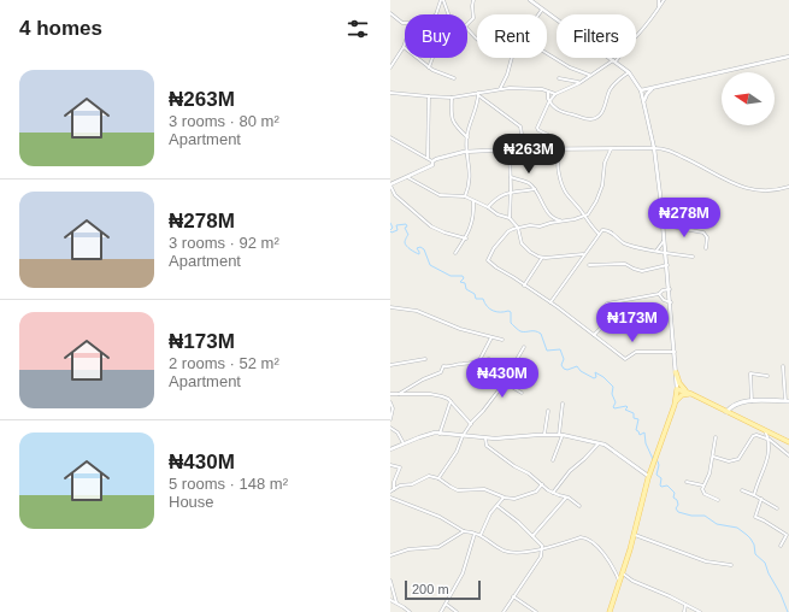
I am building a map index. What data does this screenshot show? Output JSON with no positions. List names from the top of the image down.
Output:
{
  "scale_bar": "200 m",
  "north": "left",
  "page": {
    "heading": "4 homes",
    "chip": ["Buy", "Rent", "Filters"],
    "list": [
      {
        "name": "₦263M",
        "note": "3 rooms · 80 m² · Apartment"
      },
      {
        "name": "₦278M",
        "note": "3 rooms · 92 m² · Apartment"
      },
      {
        "name": "₦173M",
        "note": "2 rooms · 52 m² · Apartment"
      },
      {
        "name": "₦430M",
        "note": "5 rooms · 148 m² · House"
      }
    ],
    "price": [
      "₦263M",
      "₦278M",
      "₦173M",
      "₦430M"
    ],
    "scale": "200 m"
  }
}
